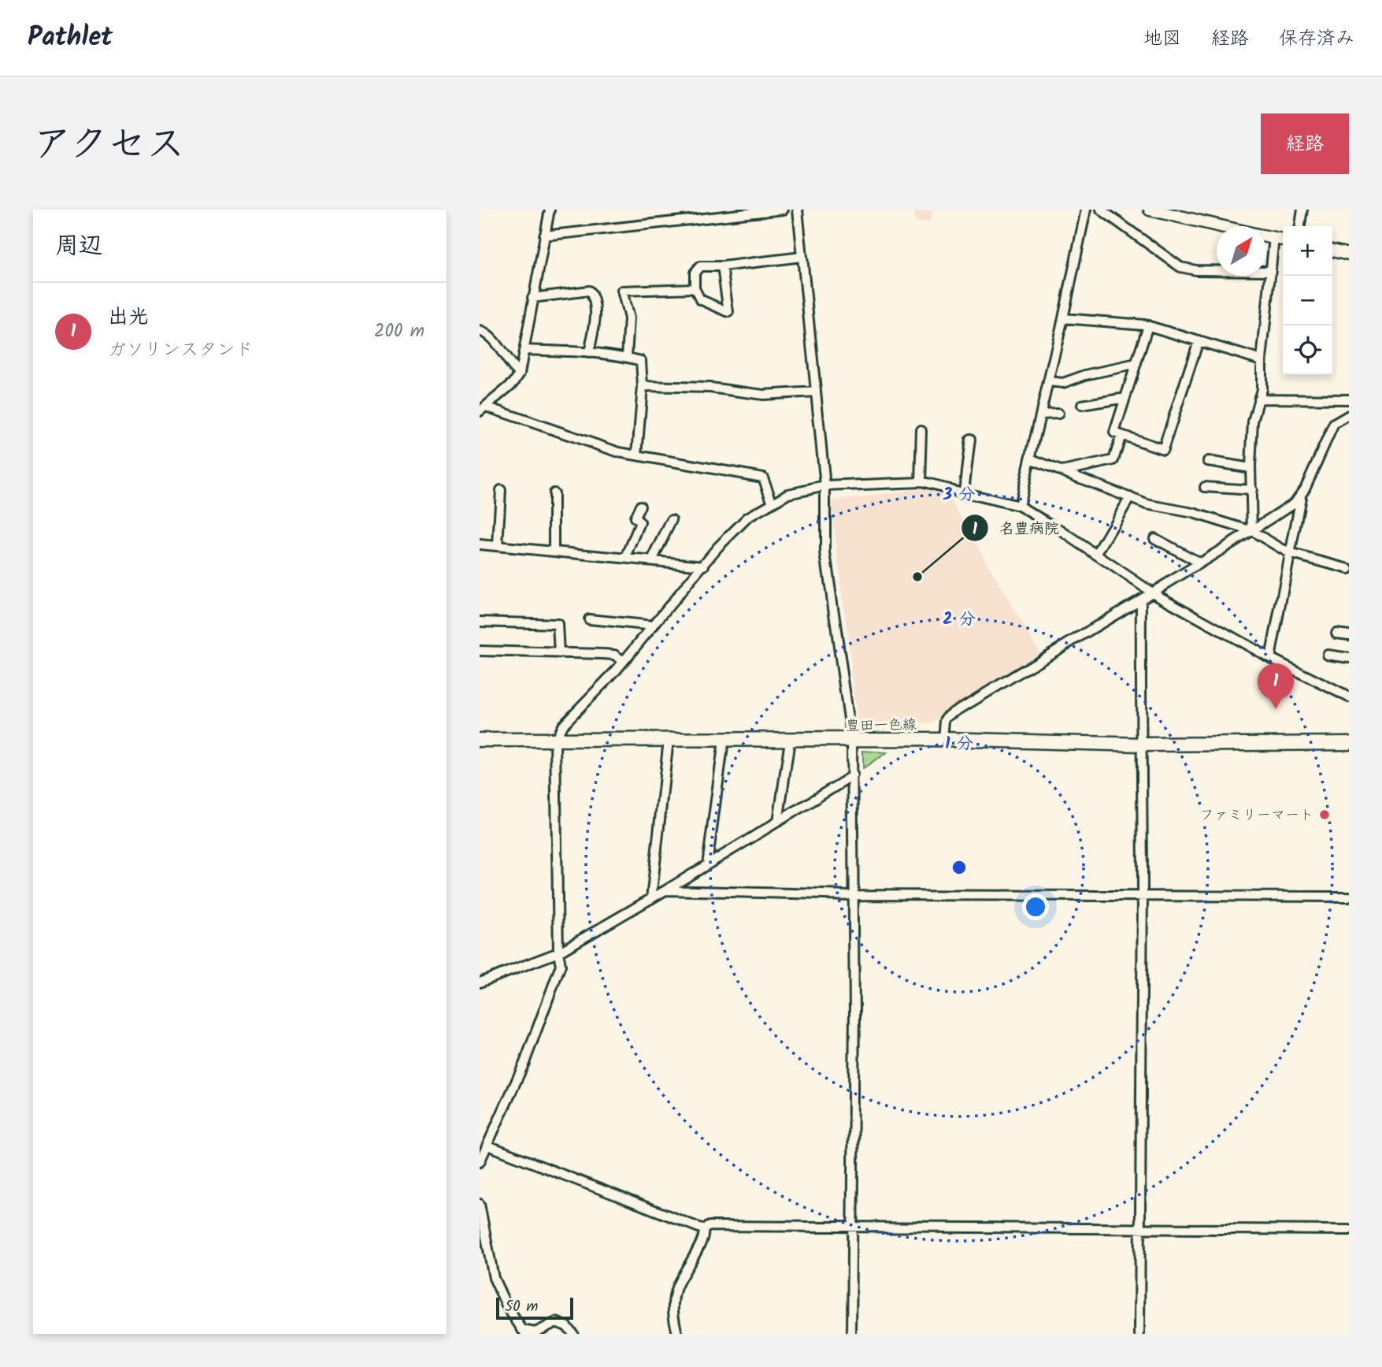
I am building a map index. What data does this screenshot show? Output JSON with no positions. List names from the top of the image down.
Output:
{
  "streets": {
    "main road": ["豊田一色線"]
  },
  "places": ["名豊病院", "ファミリーマート"],
  "scale_bar": "50 m",
  "north": "top right",
  "page": {
    "header": "Pathlet",
    "nav": ["地図", "経路", "保存済み"],
    "title": "アクセス",
    "buttons": "経路",
    "heading": "周辺",
    "map_buttons": ["+", "−"],
    "list": [
      {
        "mark": "1",
        "name": "出光",
        "note": "ガソリンスタンド",
        "value": "200 m"
      }
    ],
    "pins": "1",
    "scale": "50 m"
  },
  "rings": ["3 分", "2 分", "1 分"]
}
